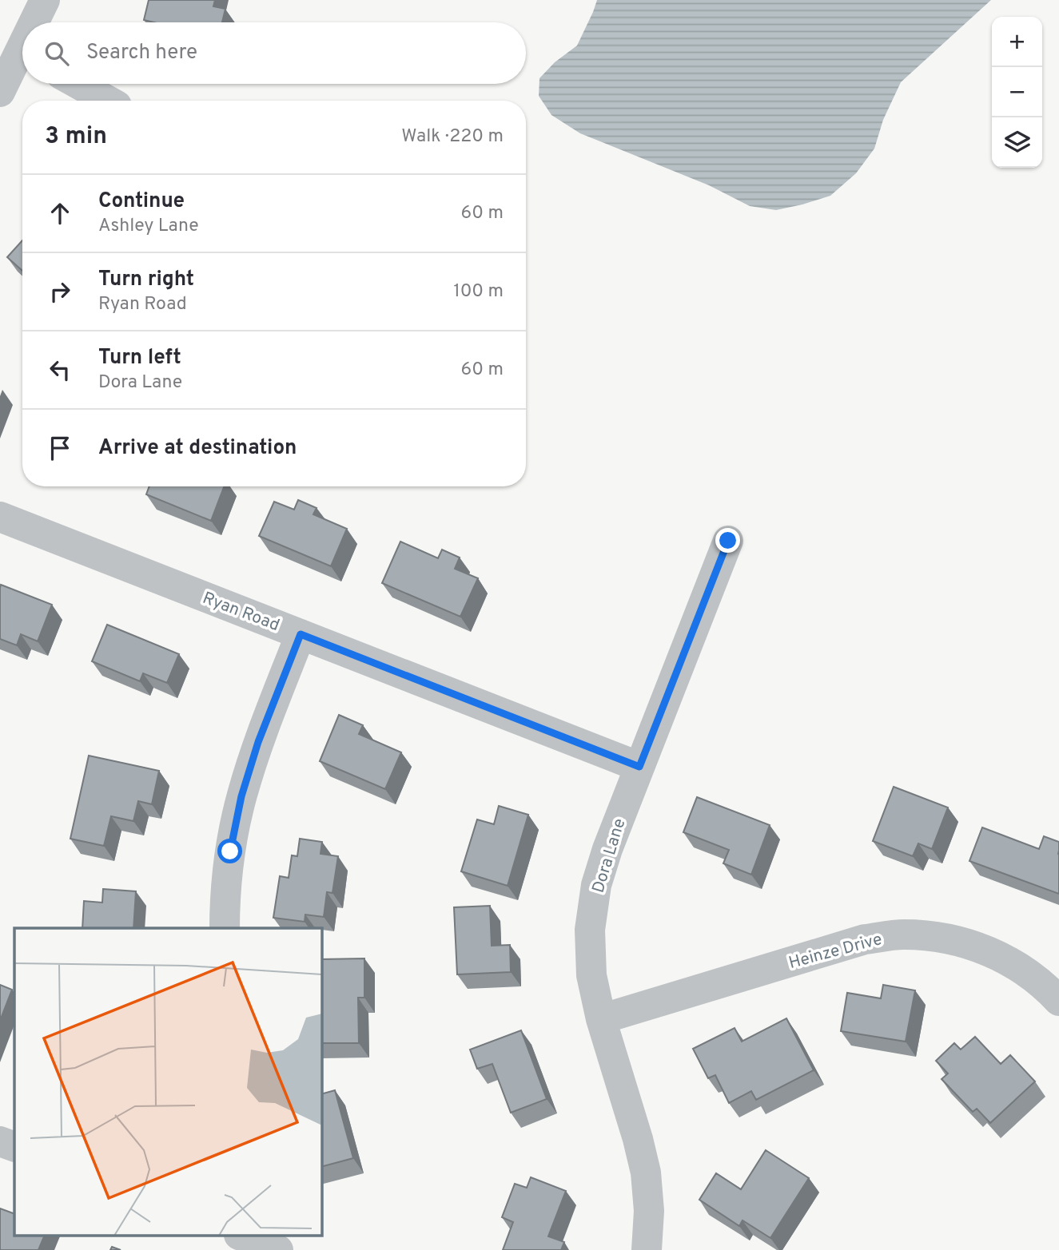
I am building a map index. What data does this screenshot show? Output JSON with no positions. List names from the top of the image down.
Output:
{
  "streets": {
    "street": ["Ryan Road", "Dora Lane", "Heinze Drive"]
  },
  "crossings": [
    ["Ryan Road", "Dora Lane"],
    ["Dora Lane", "Heinze Drive"]
  ],
  "page": {
    "map_buttons": ["+", "−"],
    "search": "Search here",
    "heading": ["3 min", "Walk · 220 m"],
    "list": [
      ["Continue", "Ashley Lane", "60 m"],
      ["Turn right", "Ryan Road", "100 m"],
      ["Turn left", "Dora Lane", "60 m"],
      "Arrive at destination"
    ]
  }
}
